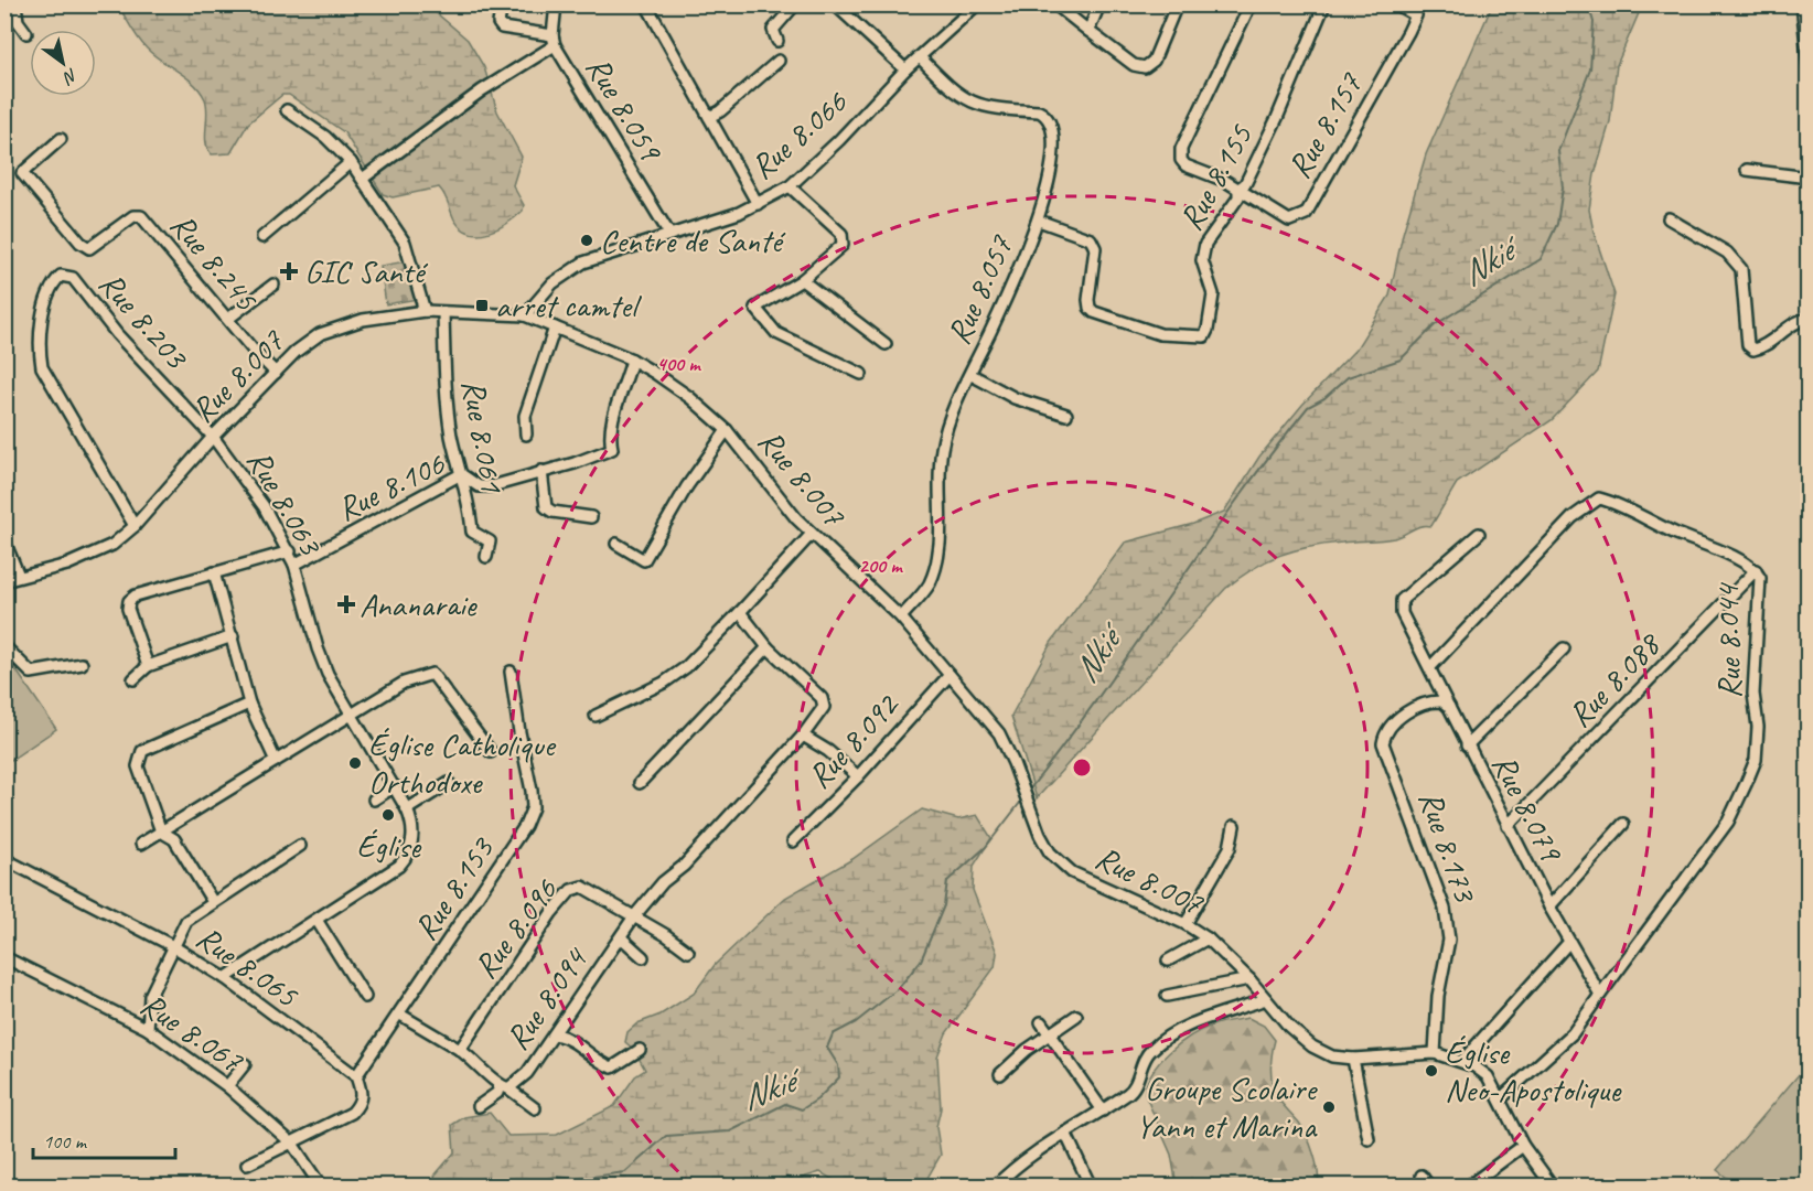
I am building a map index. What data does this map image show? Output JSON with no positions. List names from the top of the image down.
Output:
{
  "streets": {
    "street": [
      "Rue 8.059",
      "Rue 8.157",
      "Rue 8.066",
      "Rue 8.155",
      "Rue 8.245",
      "Rue 8.057",
      "Rue 8.203",
      "Rue 8.007",
      "Rue 8.061",
      "Rue 8.106",
      "Rue 8.063",
      "Rue 8.044",
      "Rue 8.088",
      "Rue 8.092",
      "Rue 8.079",
      "Rue 8.173",
      "Rue 8.153",
      "Rue 8.096",
      "Rue 8.065",
      "Rue 8.094",
      "Rue 8.067"
    ]
  },
  "crossings": [
    ["Rue 8.059", "Rue 8.066"],
    ["Rue 8.157", "Rue 8.155"],
    ["Rue 8.066", "Rue 8.057"],
    ["Rue 8.066", "Rue 8.007"],
    ["Rue 8.155", "Rue 8.057"],
    ["Rue 8.245", "Rue 8.007"],
    ["Rue 8.057", "Rue 8.007"],
    ["Rue 8.203", "Rue 8.007"],
    ["Rue 8.203", "Rue 8.063"],
    ["Rue 8.007", "Rue 8.061"],
    ["Rue 8.007", "Rue 8.106"],
    ["Rue 8.007", "Rue 8.063"],
    ["Rue 8.007", "Rue 8.092"],
    ["Rue 8.007", "Rue 8.173"],
    ["Rue 8.061", "Rue 8.106"],
    ["Rue 8.106", "Rue 8.063"],
    ["Rue 8.044", "Rue 8.088"],
    ["Rue 8.044", "Rue 8.079"],
    ["Rue 8.088", "Rue 8.079"],
    ["Rue 8.079", "Rue 8.173"],
    ["Rue 8.153", "Rue 8.065"],
    ["Rue 8.096", "Rue 8.094"]
  ],
  "water": ["Nkié"],
  "places": {
    "other": [
      "Centre de Santé",
      "Église Catholique Orthodoxe",
      "Église",
      "Église Neo-Apostolique",
      "Groupe Scolaire Yann et Marina"
    ],
    "health": ["GIC Santé", "Ananaraie"],
    "transit": ["arret camtel"]
  },
  "scale_bar": "100 m",
  "north": "bottom right",
  "rings": ["400 m", "200 m"]
}
